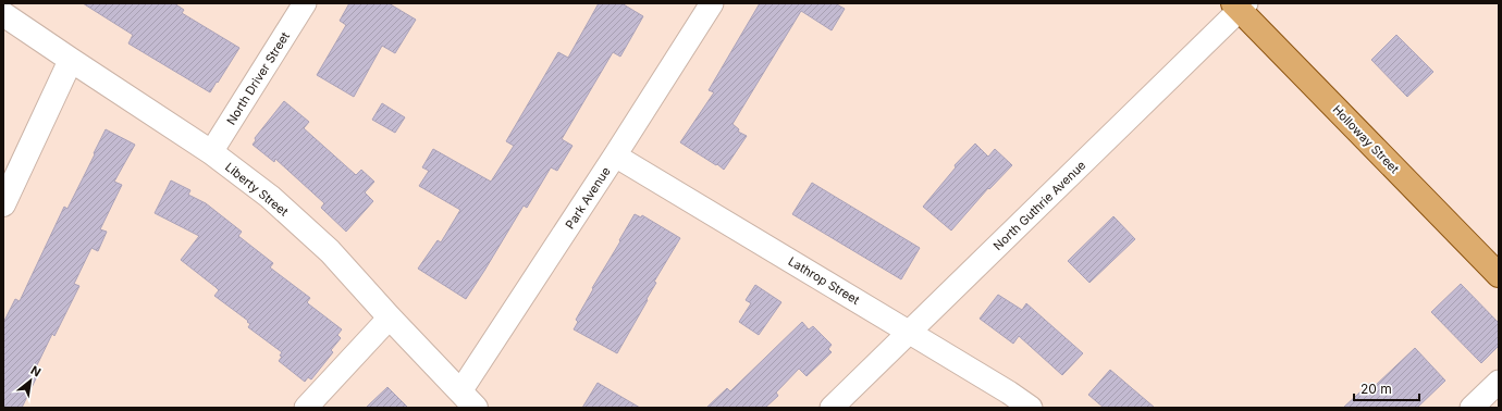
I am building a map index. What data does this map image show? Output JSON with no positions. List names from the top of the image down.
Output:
{
  "streets": {
    "main road": ["Holloway Street"],
    "street": [
      "North Driver Street",
      "Liberty Street",
      "Park Avenue",
      "North Guthrie Avenue",
      "Lathrop Street"
    ]
  },
  "crossings": [
    ["North Driver Street", "Liberty Street"],
    ["Holloway Street", "North Guthrie Avenue"],
    ["Liberty Street", "Park Avenue"],
    ["Park Avenue", "Lathrop Street"],
    ["North Guthrie Avenue", "Lathrop Street"]
  ],
  "scale_bar": "20 m",
  "north": "top right"
}
